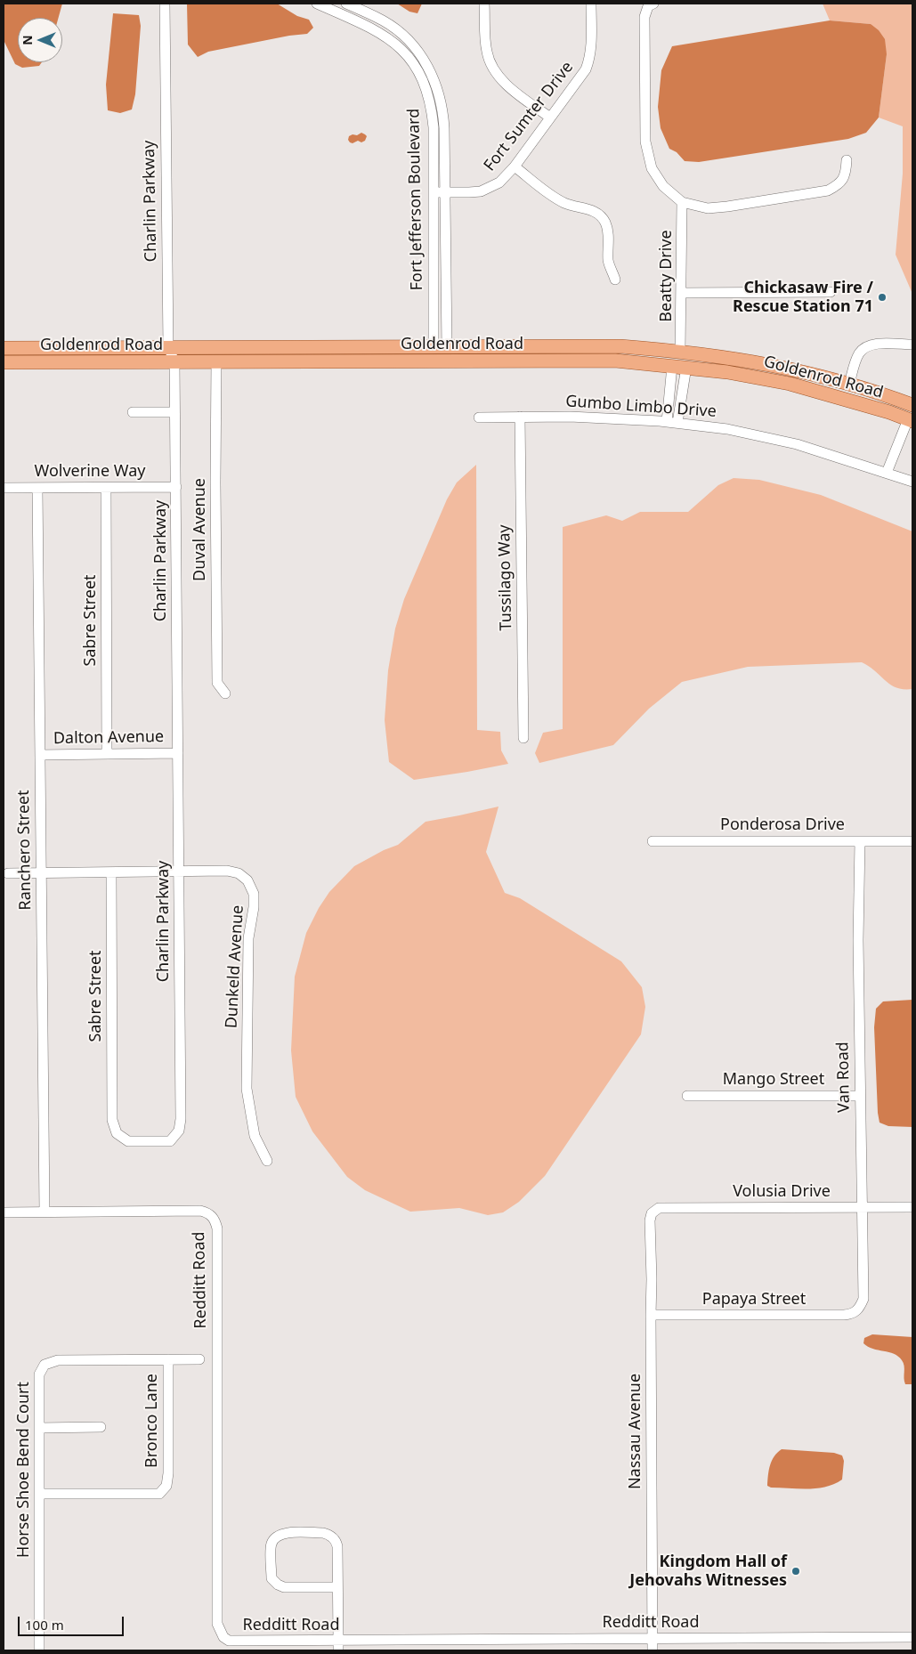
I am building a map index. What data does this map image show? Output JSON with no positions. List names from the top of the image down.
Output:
{
  "streets": {
    "main road": ["Goldenrod Road"],
    "street": [
      "Fort Sumter Drive",
      "Fort Jefferson Boulevard",
      "Charlin Parkway",
      "Beatty Drive",
      "Gumbo Limbo Drive",
      "Wolverine Way",
      "Duval Avenue",
      "Tussilago Way",
      "Sabre Street",
      "Dalton Avenue",
      "Ponderosa Drive",
      "Ranchero Street",
      "Dunkeld Avenue",
      "Van Road",
      "Mango Street",
      "Volusia Drive",
      "Redditt Road",
      "Papaya Street",
      "Bronco Lane",
      "Nassau Avenue",
      "Horse Shoe Bend Court"
    ]
  },
  "crossings": [
    ["Fort Sumter Drive", "Fort Jefferson Boulevard"],
    ["Fort Jefferson Boulevard", "Goldenrod Road"],
    ["Charlin Parkway", "Goldenrod Road"],
    ["Charlin Parkway", "Wolverine Way"],
    ["Charlin Parkway", "Sabre Street"],
    ["Charlin Parkway", "Dalton Avenue"],
    ["Charlin Parkway", "Dunkeld Avenue"],
    ["Beatty Drive", "Goldenrod Road"],
    ["Goldenrod Road", "Duval Avenue"],
    ["Gumbo Limbo Drive", "Tussilago Way"],
    ["Wolverine Way", "Sabre Street"],
    ["Wolverine Way", "Ranchero Street"],
    ["Sabre Street", "Dalton Avenue"],
    ["Sabre Street", "Dunkeld Avenue"],
    ["Dalton Avenue", "Ranchero Street"],
    ["Ponderosa Drive", "Van Road"],
    ["Ranchero Street", "Dunkeld Avenue"],
    ["Ranchero Street", "Redditt Road"],
    ["Van Road", "Mango Street"],
    ["Van Road", "Volusia Drive"],
    ["Van Road", "Papaya Street"],
    ["Volusia Drive", "Nassau Avenue"],
    ["Redditt Road", "Nassau Avenue"],
    ["Papaya Street", "Nassau Avenue"],
    ["Bronco Lane", "Horse Shoe Bend Court"]
  ],
  "places": ["Chickasaw Fire / Rescue Station 71", "Kingdom Hall of Jehovahs Witnesses"],
  "scale_bar": "100 m",
  "north": "left"
}
